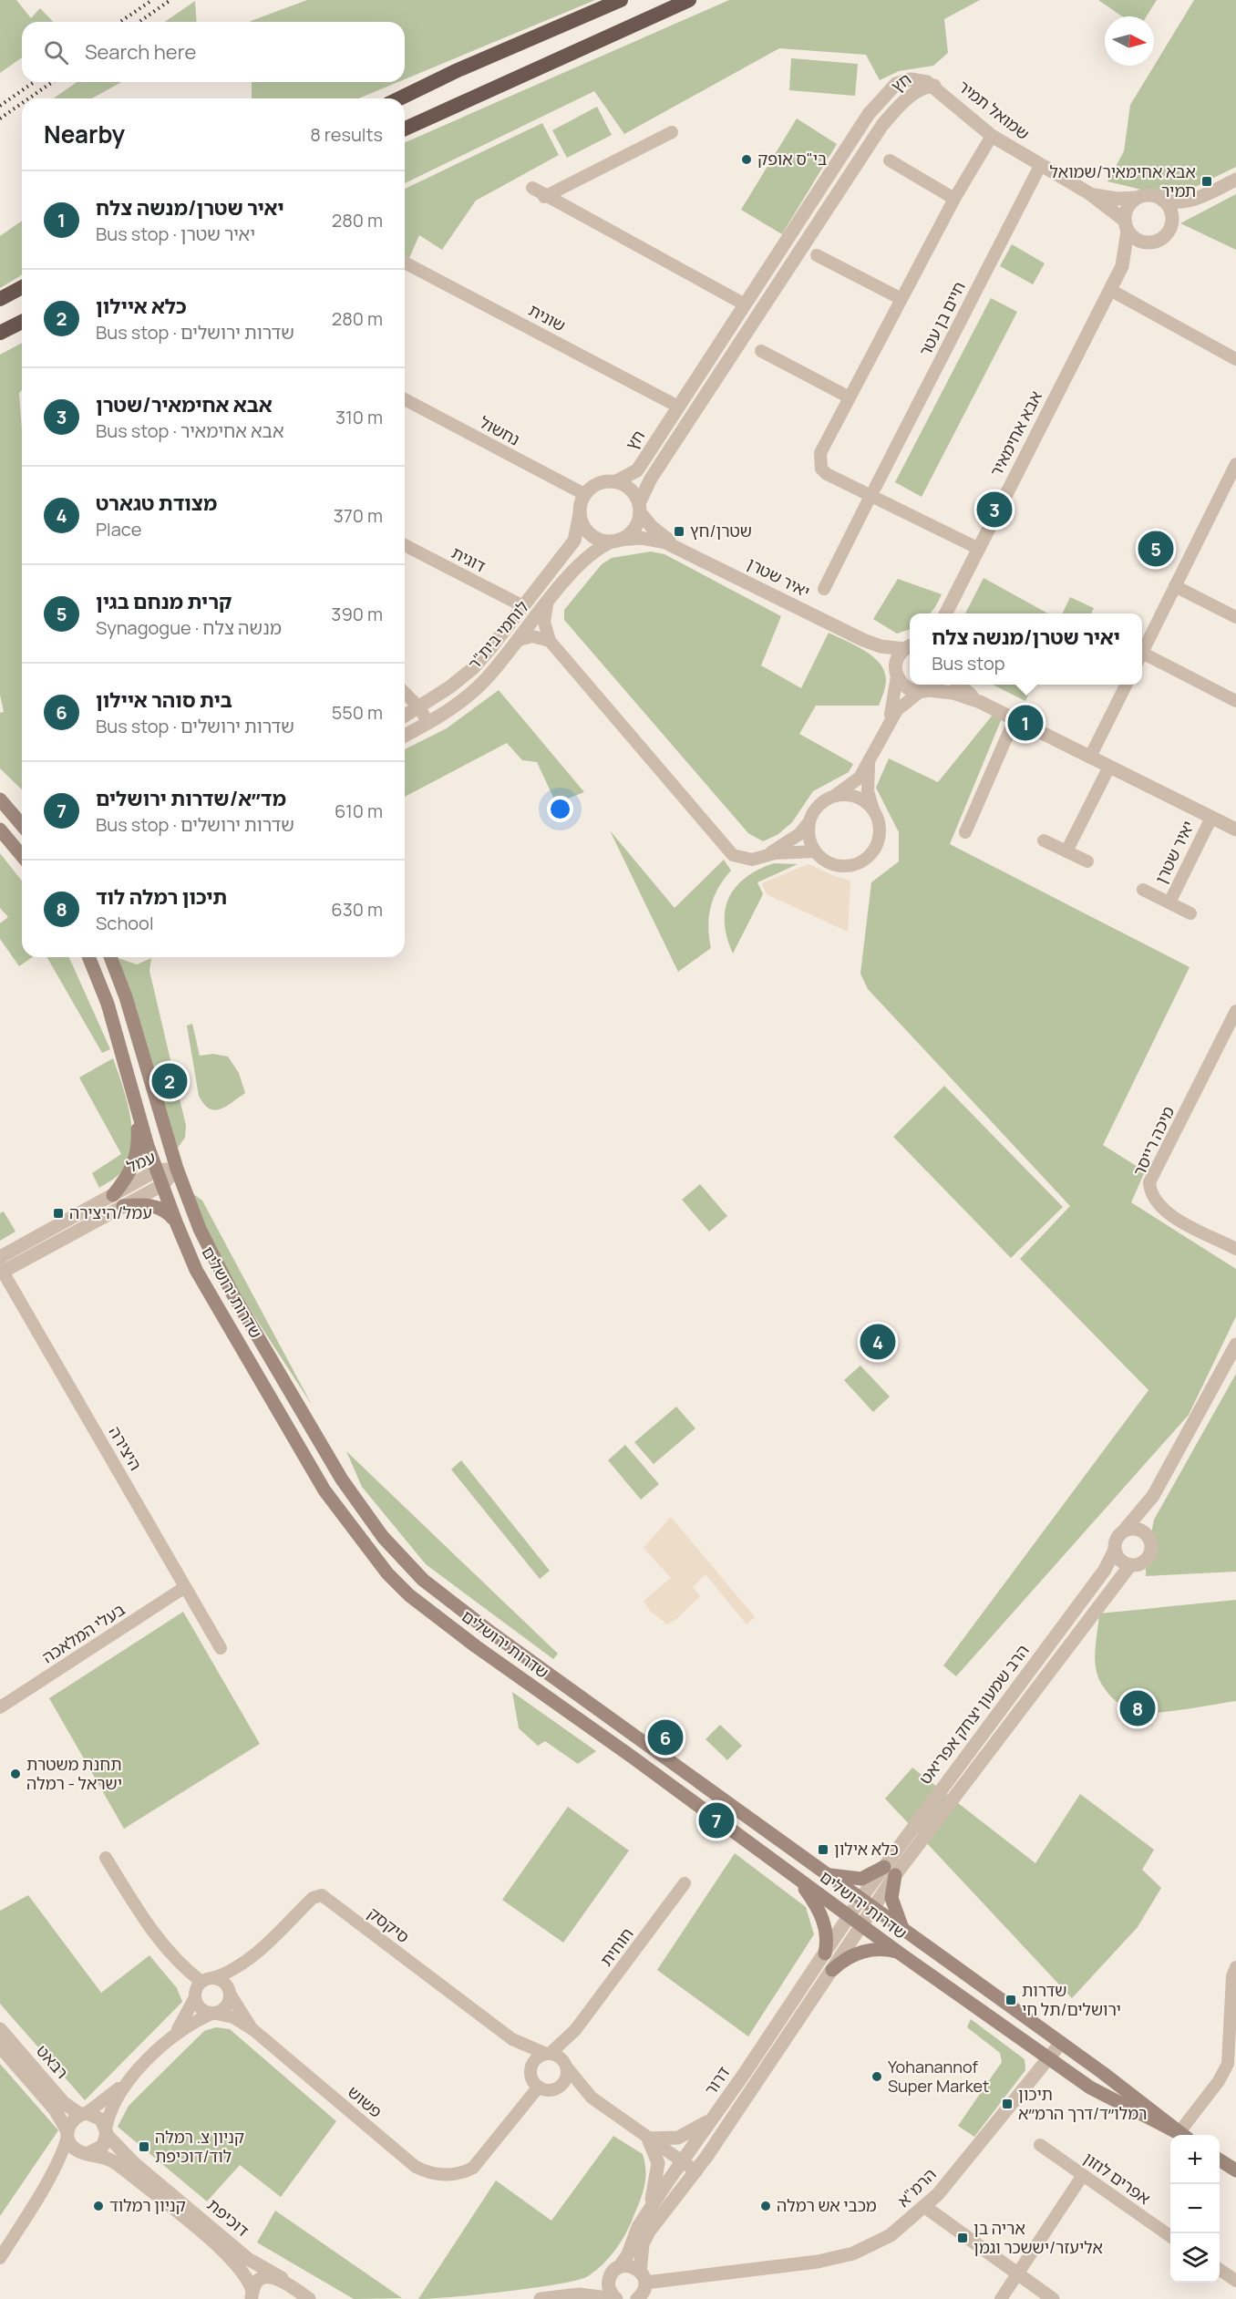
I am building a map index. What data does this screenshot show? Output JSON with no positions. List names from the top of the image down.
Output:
{
  "streets": {
    "main road": ["שדרות ירושלים"],
    "street": [
      "חץ",
      "שמואל תמיר",
      "שונית",
      "חיים בן עטר",
      "נחשול",
      "אבא אחימאיר",
      "דוגית",
      "יאיר שטרן",
      "לוחמי בית\"ר",
      "מיכה רייסר",
      "עמל",
      "היצירה",
      "בעלי המלאכה",
      "הרב שמעון יצחק אפריאט",
      "סיקסק",
      "חוחית",
      "רבאט",
      "דרור",
      "פשוש",
      "אפרים לוזון",
      "הרמ\"א",
      "דוכיפת"
    ]
  },
  "crossings": [
    ["חץ", "שמואל תמיר"],
    ["חץ", "שונית"],
    ["חץ", "נחשול"],
    ["חץ", "יאיר שטרן"],
    ["חץ", "לוחמי בית\"ר"],
    ["שמואל תמיר", "חיים בן עטר"],
    ["שמואל תמיר", "אבא אחימאיר"],
    ["נחשול", "יאיר שטרן"],
    ["נחשול", "לוחמי בית\"ר"],
    ["דוגית", "לוחמי בית\"ר"],
    ["יאיר שטרן", "לוחמי בית\"ר"],
    ["עמל", "שדרות ירושלים"],
    ["עמל", "היצירה"],
    ["שדרות ירושלים", "הרב שמעון יצחק אפריאט"],
    ["שדרות ירושלים", "דרור"],
    ["שדרות ירושלים", "הרמ\"א"],
    ["היצירה", "בעלי המלאכה"],
    ["הרב שמעון יצחק אפריאט", "דרור"],
    ["סיקסק", "חוחית"],
    ["סיקסק", "פשוש"],
    ["חוחית", "פשוש"],
    ["רבאט", "דוכיפת"],
    ["דרור", "הרמ\"א"]
  ],
  "places": {
    "other": [
      "בי\"ס אופק",
      "תחנת משטרת ישראל - רמלה",
      "Yohanannof Super Market",
      "קניון רמלוד",
      "מכבי אש רמלה"
    ],
    "transit": [
      "אבא אחימאיר/שמואל תמיר",
      "שטרן/חץ",
      "עמל/היצירה",
      "כלא אילון",
      "שדרות ירושלים/תל חי",
      "תיכון רמלו״ד/דרך הרמ״א",
      "קניון צ. רמלה לוד/דוכיפת",
      "אריה בן אליעזר/יששכר וגמן"
    ]
  },
  "north": "right",
  "page": {
    "search": "Search here",
    "heading": ["Nearby", "8 results"],
    "list": [
      {
        "mark": "1",
        "name": "יאיר שטרן/מנשה צלח",
        "note": "Bus stop · יאיר שטרן",
        "value": "280 m"
      },
      {
        "mark": "2",
        "name": "כלא איילון",
        "note": "Bus stop · שדרות ירושלים",
        "value": "280 m"
      },
      {
        "mark": "3",
        "name": "אבא אחימאיר/שטרן",
        "note": "Bus stop · אבא אחימאיר",
        "value": "310 m"
      },
      {
        "mark": "4",
        "name": "מצודת טגארט",
        "note": "Place",
        "value": "370 m"
      },
      {
        "mark": "5",
        "name": "קרית מנחם בגין",
        "note": "Synagogue · מנשה צלח",
        "value": "390 m"
      },
      {
        "mark": "6",
        "name": "בית סוהר איילון",
        "note": "Bus stop · שדרות ירושלים",
        "value": "550 m"
      },
      {
        "mark": "7",
        "name": "מד״א/שדרות ירושלים",
        "note": "Bus stop · שדרות ירושלים",
        "value": "610 m"
      },
      {
        "mark": "8",
        "name": "תיכון רמלה לוד",
        "note": "School",
        "value": "630 m"
      }
    ],
    "pins": [
      "3",
      "5",
      "1",
      "2",
      "4",
      "8",
      "6",
      "7"
    ],
    "popup": ["יאיר שטרן/מנשה צלח", "Bus stop"],
    "map_buttons": ["+", "−"]
  }
}
